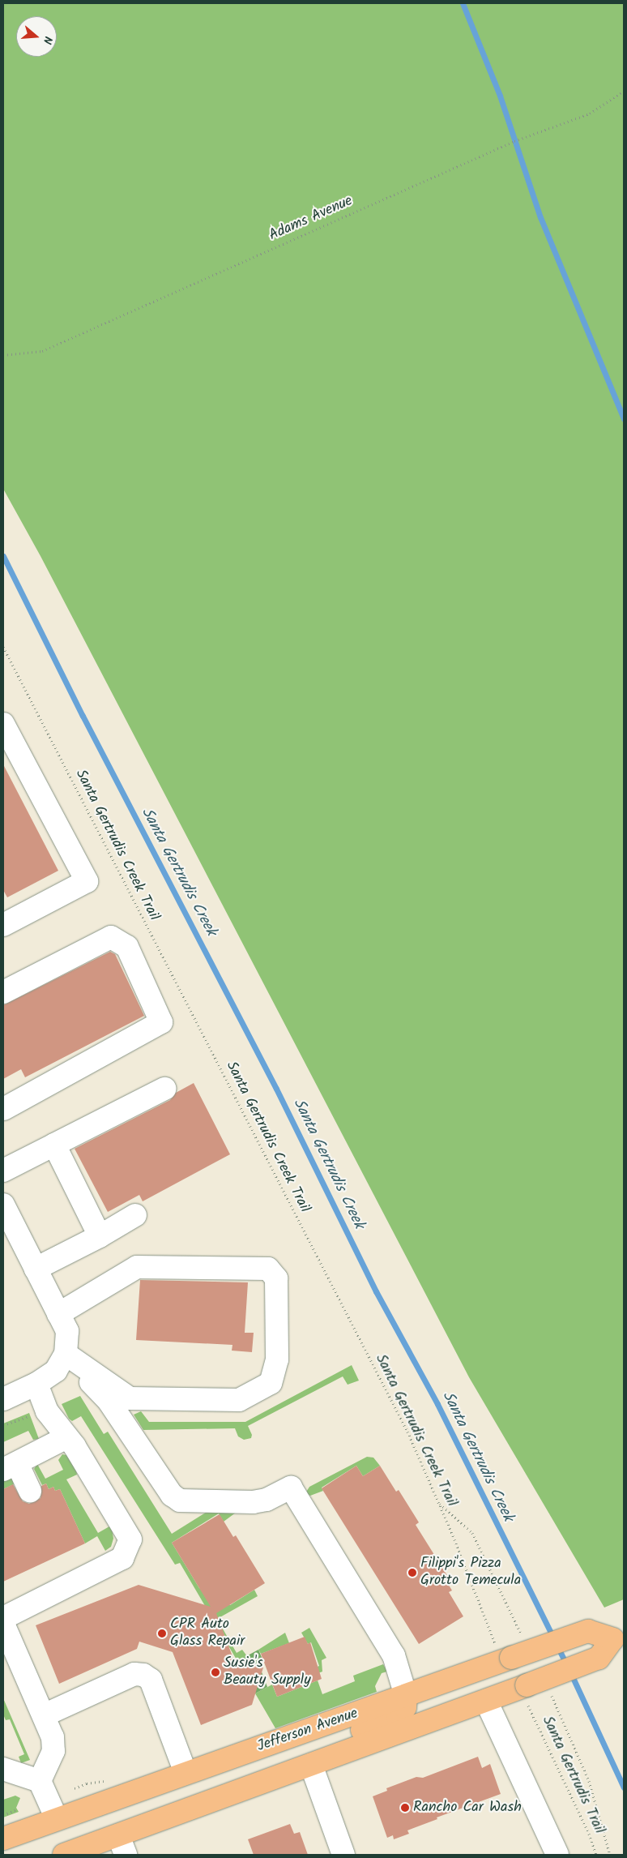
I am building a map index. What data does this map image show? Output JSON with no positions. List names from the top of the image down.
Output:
{
  "streets": {
    "main road": ["Jefferson Avenue"],
    "path": ["Adams Avenue", "Santa Gertrudis Creek Trail", "Santa Gertrudis Trail"]
  },
  "crossings": [
    ["Santa Gertrudis Creek Trail", "Jefferson Avenue"],
    ["Santa Gertrudis Creek Trail", "Santa Gertrudis Trail"],
    ["Jefferson Avenue", "Santa Gertrudis Trail"]
  ],
  "water": ["Santa Gertrudis Creek"],
  "places": [
    "Filippi's Pizza Grotto Temecula",
    "CPR Auto Glass Repair",
    "Susie's Beauty Supply",
    "Rancho Car Wash"
  ],
  "north": "right"
}
